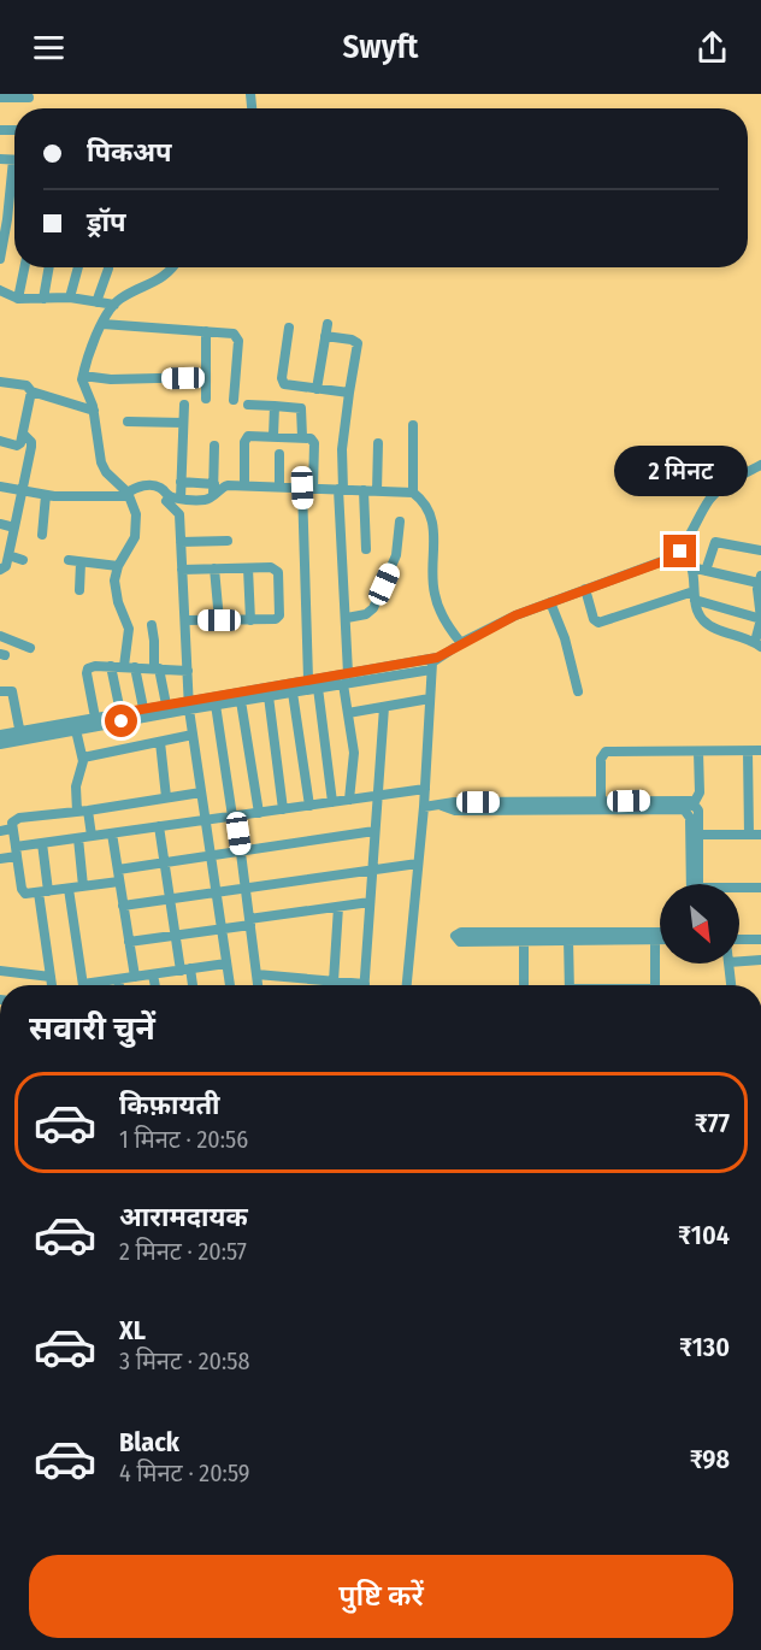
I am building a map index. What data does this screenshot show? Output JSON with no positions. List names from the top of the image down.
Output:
{
  "north": "bottom right",
  "page": {
    "header": "Swyft",
    "banner": ["पिकअप", "ड्रॉप"],
    "bubble": "2 मिनट",
    "heading": "सवारी चुनें",
    "list": [
      {
        "name": "किफ़ायती",
        "note": "1 मिनट · 20:56",
        "value": "₹77"
      },
      {
        "name": "आरामदायक",
        "note": "2 मिनट · 20:57",
        "value": "₹104"
      },
      {
        "name": "XL",
        "note": "3 मिनट · 20:58",
        "value": "₹130"
      },
      {
        "name": "Black",
        "note": "4 मिनट · 20:59",
        "value": "₹98"
      }
    ],
    "buttons": "पुष्टि करें"
  }
}
